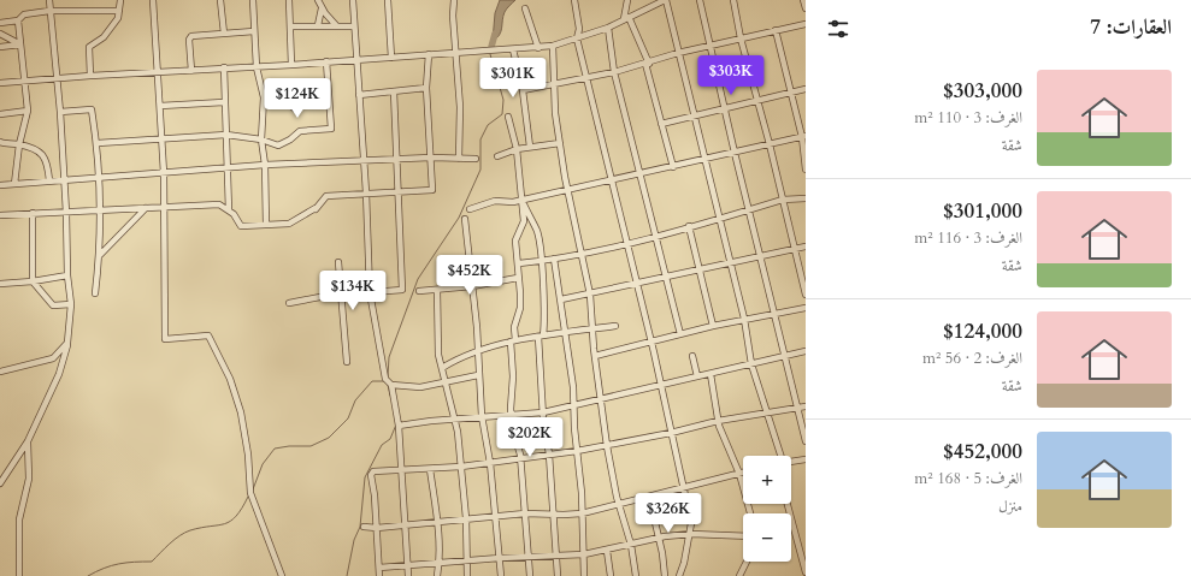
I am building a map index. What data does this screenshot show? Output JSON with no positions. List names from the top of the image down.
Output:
{
  "page": {
    "heading": "العقارات: 7",
    "price": [
      "$303K",
      "$301K",
      "$124K",
      "$452K",
      "$134K",
      "$202K",
      "$326K"
    ],
    "list": [
      {
        "name": "$303,000",
        "note": "الغرف: 3 · 110 m² · شقة"
      },
      {
        "name": "$301,000",
        "note": "الغرف: 3 · 116 m² · شقة"
      },
      {
        "name": "$124,000",
        "note": "الغرف: 2 · 56 m² · شقة"
      },
      {
        "name": "$452,000",
        "note": "الغرف: 5 · 168 m² · منزل"
      }
    ],
    "map_buttons": ["+", "−"]
  }
}
